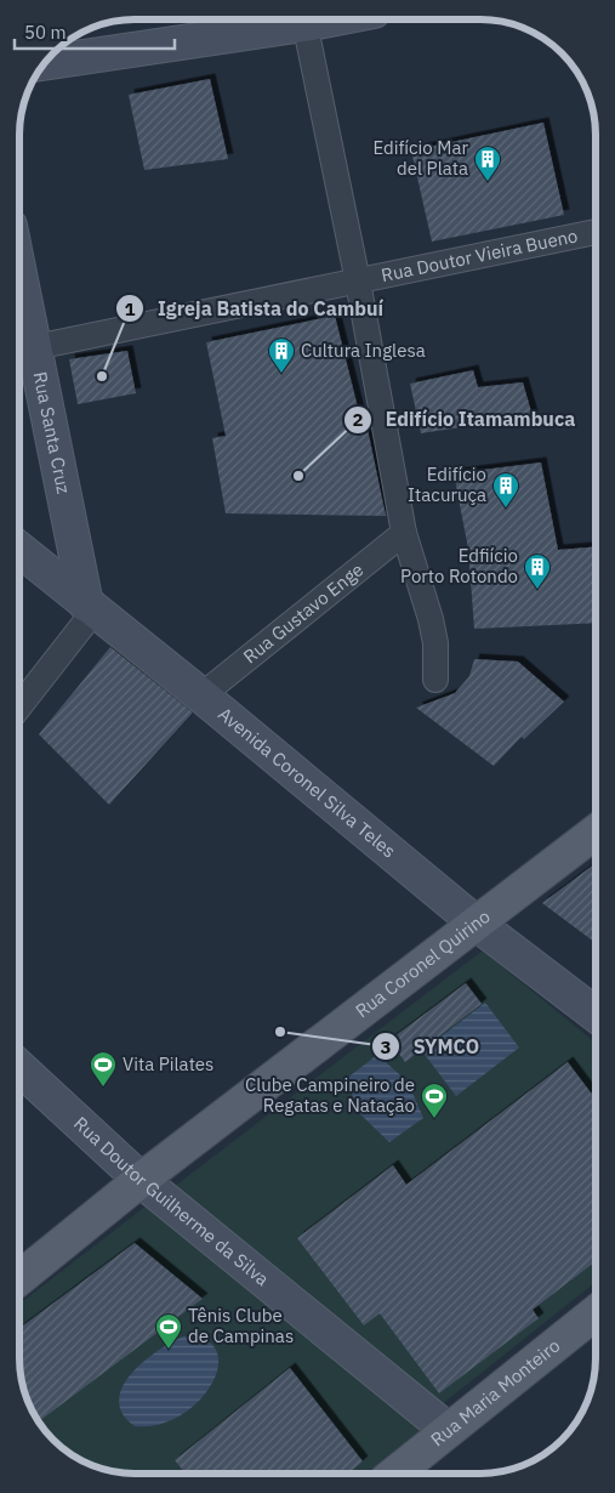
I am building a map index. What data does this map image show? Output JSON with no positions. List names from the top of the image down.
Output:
{
  "streets": {
    "main road": [
      "Rua Santa Cruz",
      "Avenida Coronel Silva Teles",
      "Rua Coronel Quirino",
      "Rua Doutor Guilherme da Silva",
      "Rua Maria Monteiro"
    ],
    "street": ["Rua Doutor Vieira Bueno", "Rua Gustavo Enge"]
  },
  "crossings": [
    ["Rua Doutor Vieira Bueno", "Rua Santa Cruz"],
    ["Rua Santa Cruz", "Avenida Coronel Silva Teles"],
    ["Rua Gustavo Enge", "Avenida Coronel Silva Teles"],
    ["Avenida Coronel Silva Teles", "Rua Coronel Quirino"],
    ["Rua Coronel Quirino", "Rua Doutor Guilherme da Silva"],
    ["Rua Doutor Guilherme da Silva", "Rua Maria Monteiro"]
  ],
  "places": {
    "building": [
      "Edifício Mar del Plata",
      "Cultura Inglesa",
      "Edifício Itacuruça",
      "Edfiício Porto Rotondo"
    ],
    "other": ["Igreja Batista do Cambuí", "Edifício Itamambuca", "SYMCO"],
    "sports": ["Vita Pilates", "Clube Campineiro de Regatas e Natação", "Tênis Clube de Campinas"]
  },
  "scale_bar": "50 m"
}
